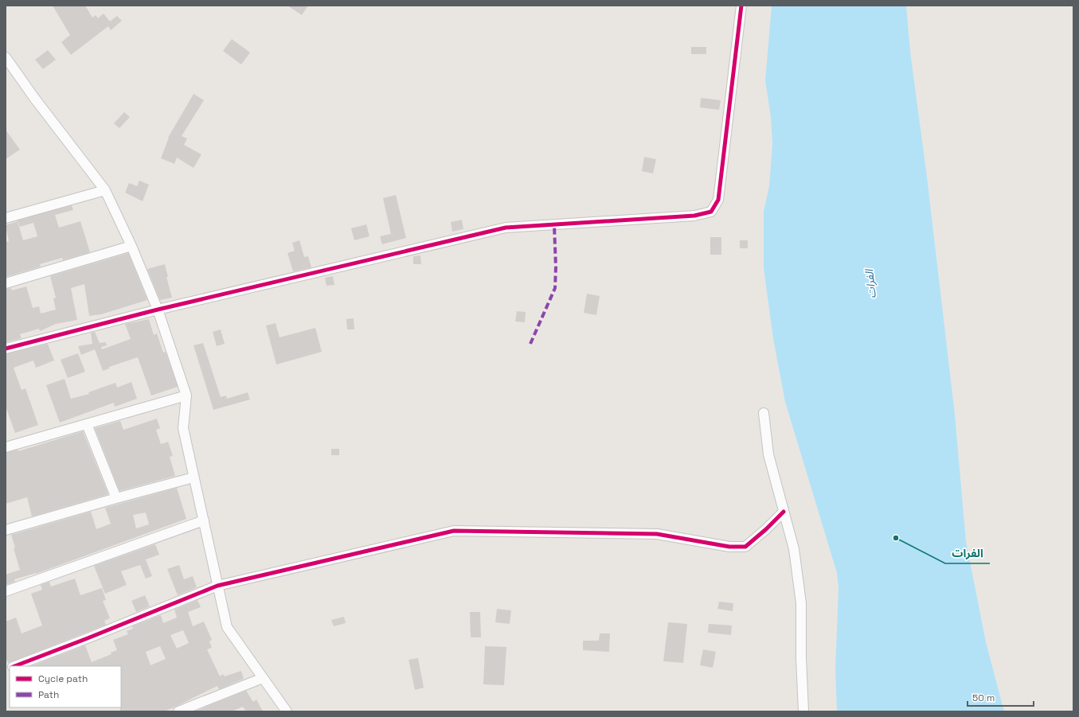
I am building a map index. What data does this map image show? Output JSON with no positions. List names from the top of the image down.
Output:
{
  "water": ["الفرات"],
  "places": ["الفرات"],
  "legend": ["Cycle path", "Path"],
  "scale_bar": "50 m"
}
